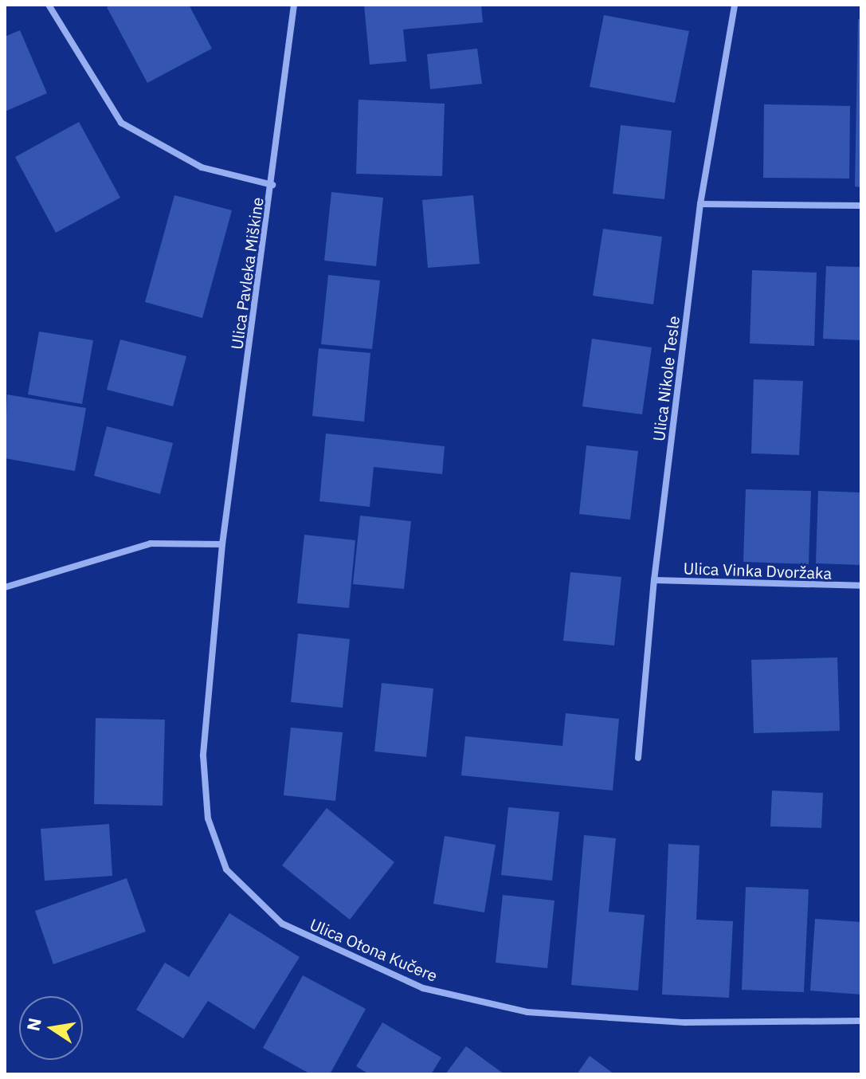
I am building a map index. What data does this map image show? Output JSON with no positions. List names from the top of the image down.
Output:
{
  "streets": {
    "street": [
      "Ulica Pavleka Miškine",
      "Ulica Nikole Tesle",
      "Ulica Vinka Dvoržaka",
      "Ulica Otona Kučere"
    ]
  },
  "crossings": [
    ["Ulica Pavleka Miškine", "Ulica Otona Kučere"],
    ["Ulica Nikole Tesle", "Ulica Vinka Dvoržaka"]
  ],
  "north": "left"
}
